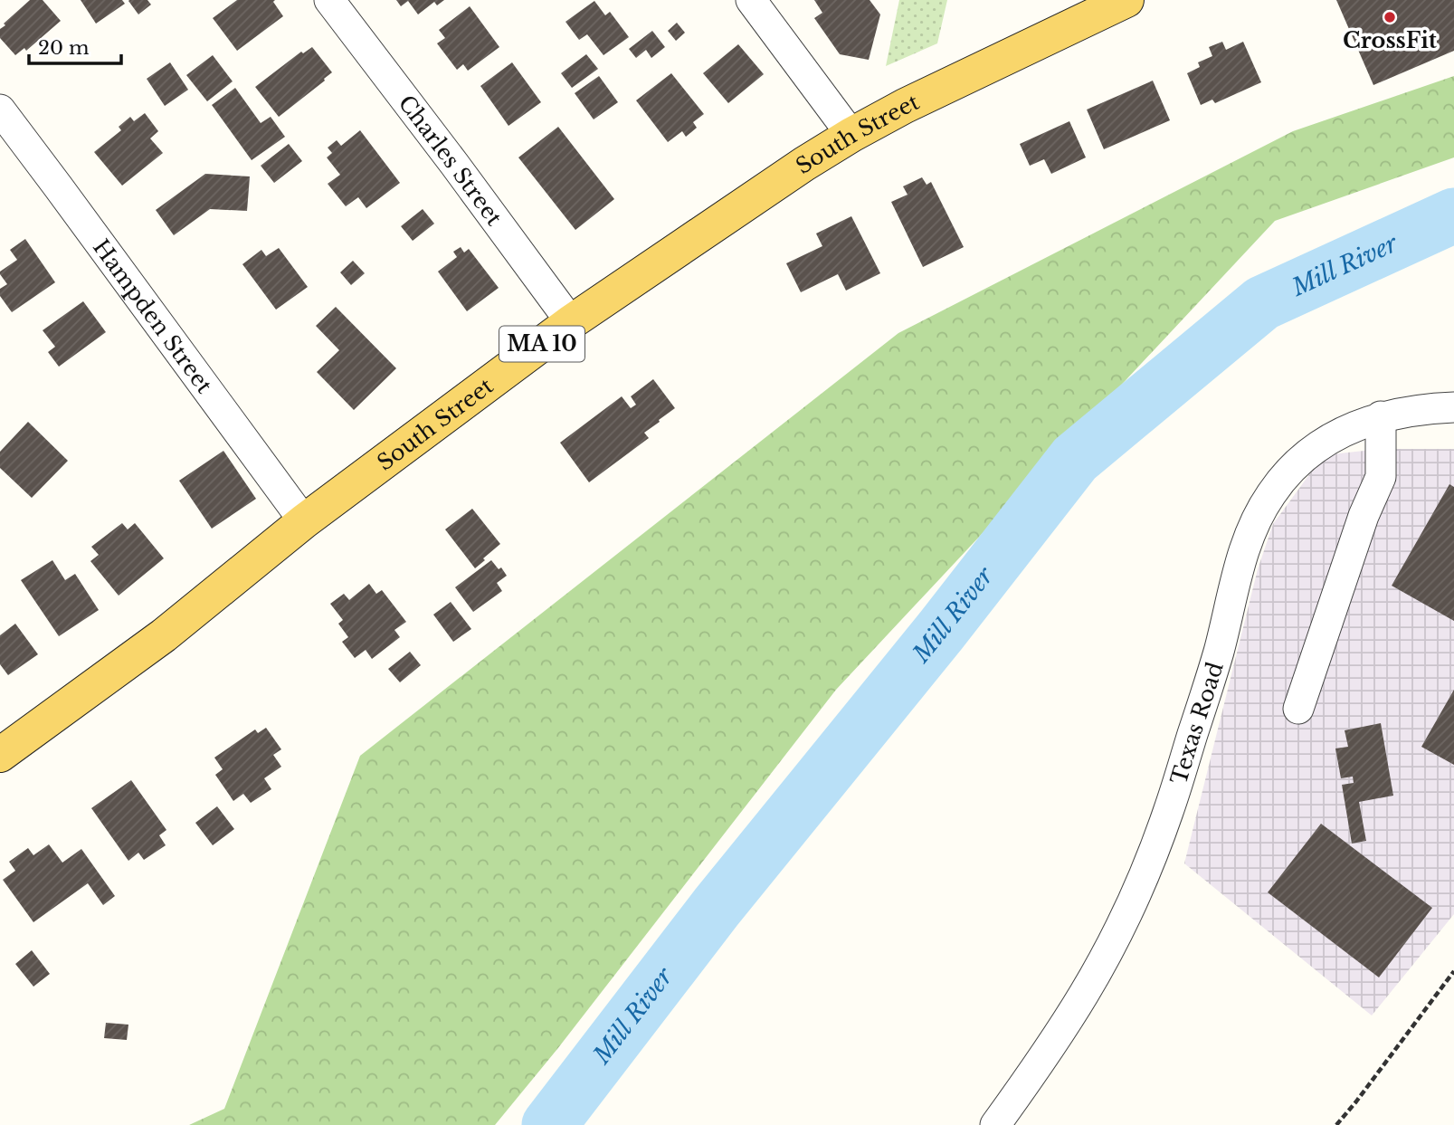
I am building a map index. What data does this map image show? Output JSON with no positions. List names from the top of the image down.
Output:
{
  "streets": {
    "main road": ["South Street", "MA 10"],
    "street": ["Charles Street", "Hampden Street", "Texas Road"]
  },
  "crossings": [
    ["South Street", "Charles Street"],
    ["South Street", "Hampden Street"]
  ],
  "water": ["Mill River"],
  "places": ["CrossFit"],
  "scale_bar": "20 m"
}
